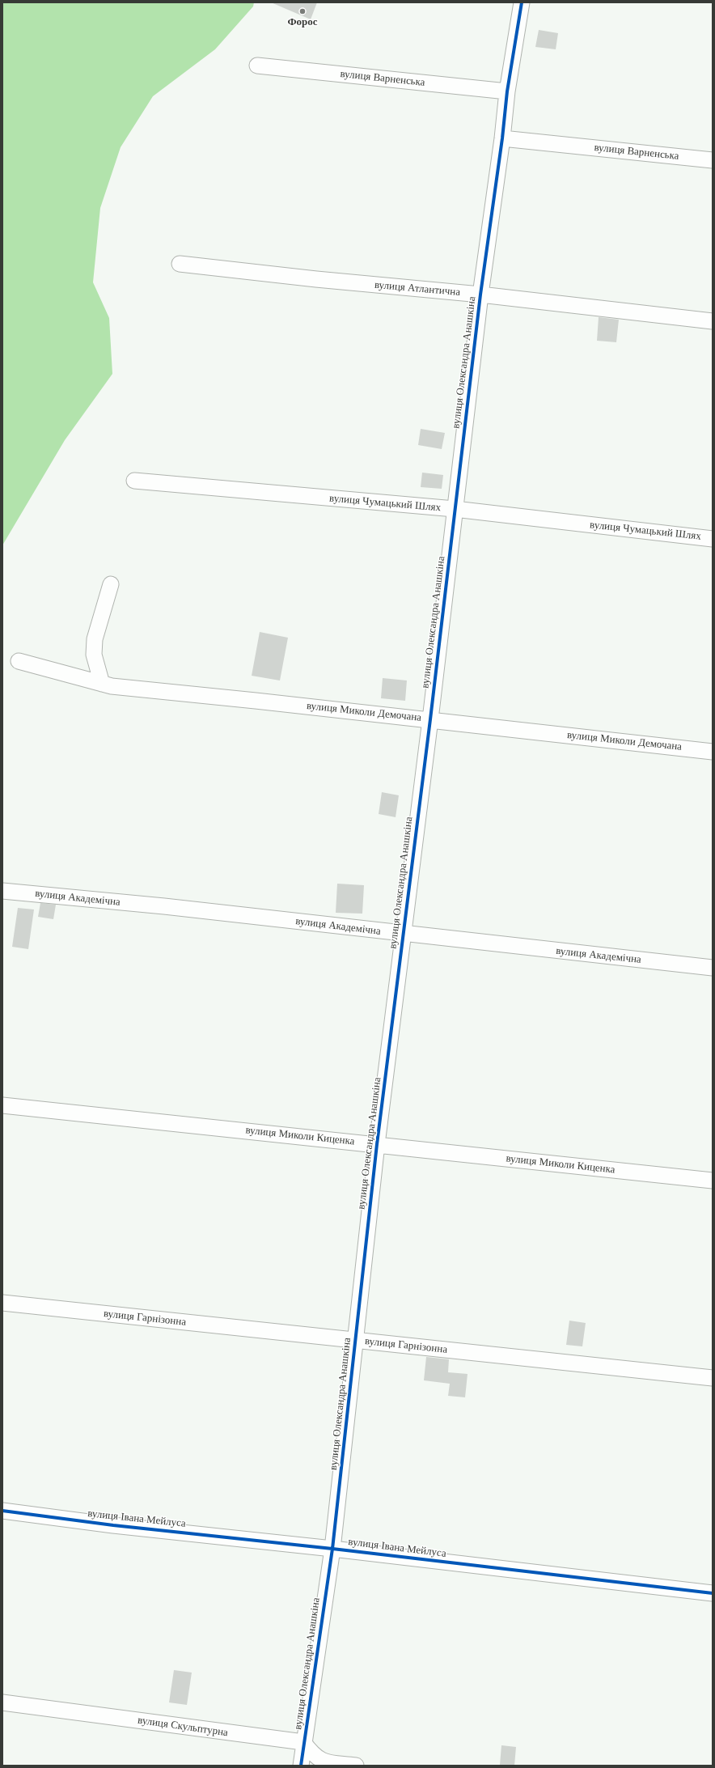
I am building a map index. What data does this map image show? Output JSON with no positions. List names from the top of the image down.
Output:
{
  "streets": {
    "street": [
      "вулиця Варненська",
      "вулиця Атлантична",
      "вулиця Олександра Анашкіна",
      "вулиця Чумацький Шлях",
      "вулиця Миколи Демочана",
      "вулиця Академічна",
      "вулиця Миколи Киценка",
      "вулиця Гарнізонна",
      "вулиця Івана Мейлуса",
      "вулиця Скульптурна"
    ]
  },
  "crossings": [
    ["вулиця Варненська", "вулиця Олександра Анашкіна"],
    ["вулиця Атлантична", "вулиця Олександра Анашкіна"],
    ["вулиця Олександра Анашкіна", "вулиця Чумацький Шлях"],
    ["вулиця Олександра Анашкіна", "вулиця Миколи Демочана"],
    ["вулиця Олександра Анашкіна", "вулиця Академічна"],
    ["вулиця Олександра Анашкіна", "вулиця Миколи Киценка"],
    ["вулиця Олександра Анашкіна", "вулиця Гарнізонна"],
    ["вулиця Олександра Анашкіна", "вулиця Івана Мейлуса"],
    ["вулиця Олександра Анашкіна", "вулиця Скульптурна"]
  ],
  "places": ["Форос"]
}
